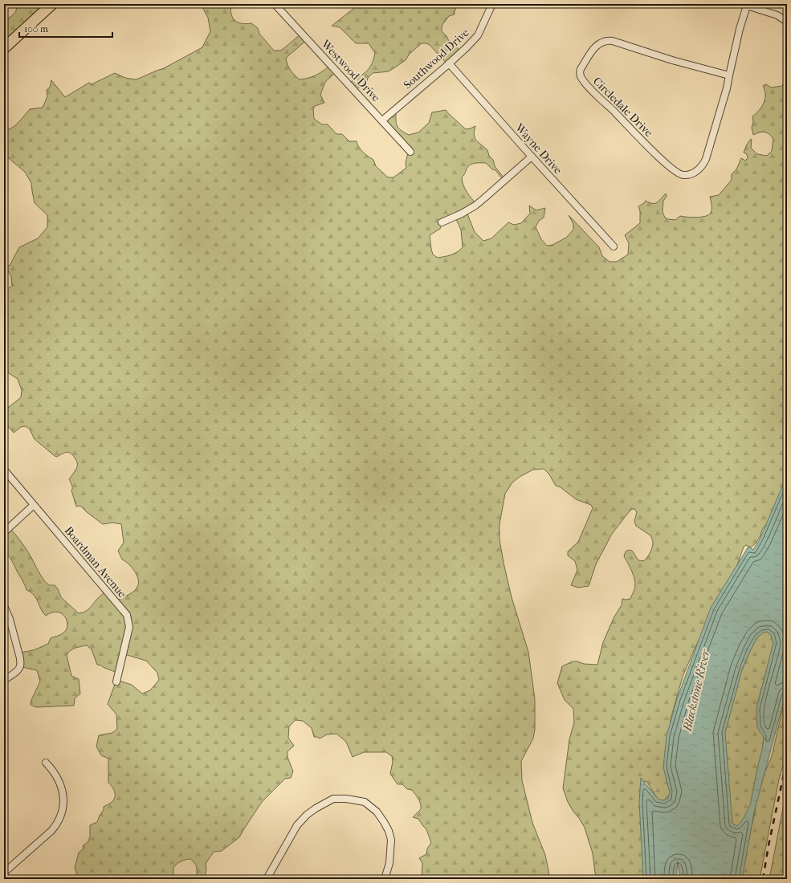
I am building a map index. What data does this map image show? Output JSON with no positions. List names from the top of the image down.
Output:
{
  "streets": {
    "street": [
      "Southwood Drive",
      "Westwood Drive",
      "Circledale Drive",
      "Wayne Drive",
      "Boardman Avenue"
    ]
  },
  "crossings": [
    ["Southwood Drive", "Westwood Drive"],
    ["Southwood Drive", "Wayne Drive"]
  ],
  "water": ["Blackstone River"],
  "scale_bar": "100 m"
}
